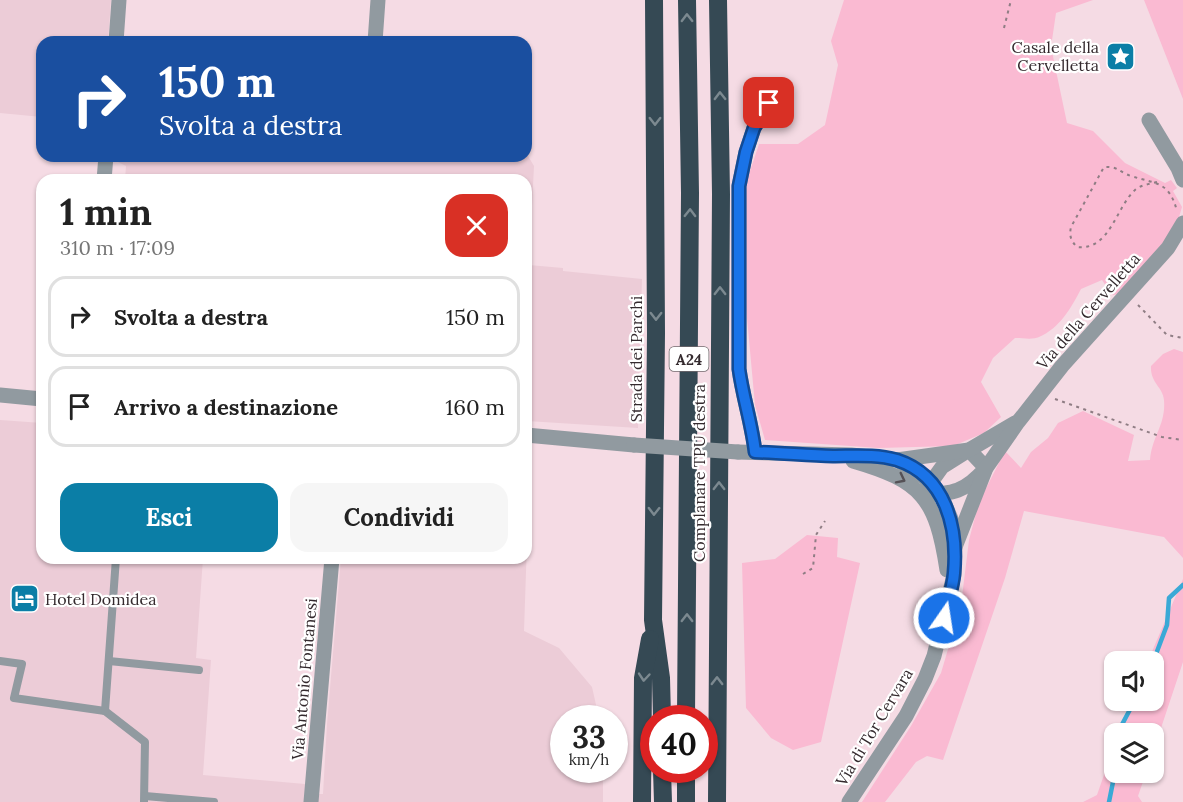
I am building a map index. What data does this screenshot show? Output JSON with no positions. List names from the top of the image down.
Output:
{
  "streets": {
    "highway": ["Strada dei Parchi", "A24", "Complanare TPU destra"],
    "street": ["Via della Cervelletta", "Via Antonio Fontanesi", "Via di Tor Cervara"]
  },
  "places": {
    "place": ["Casale della Cervelletta"],
    "hotel": ["Hotel Domidea"]
  },
  "page": {
    "turn": ["150 m", "Svolta a destra"],
    "heading": ["1 min", "310 m · 17:09"],
    "list": [
      {
        "name": "Svolta a destra",
        "value": "150 m"
      },
      {
        "name": "Arrivo a destinazione",
        "value": "160 m"
      }
    ],
    "buttons": ["Esci", "Condividi"],
    "speed": "33 km/h",
    "limit": "40"
  }
}
